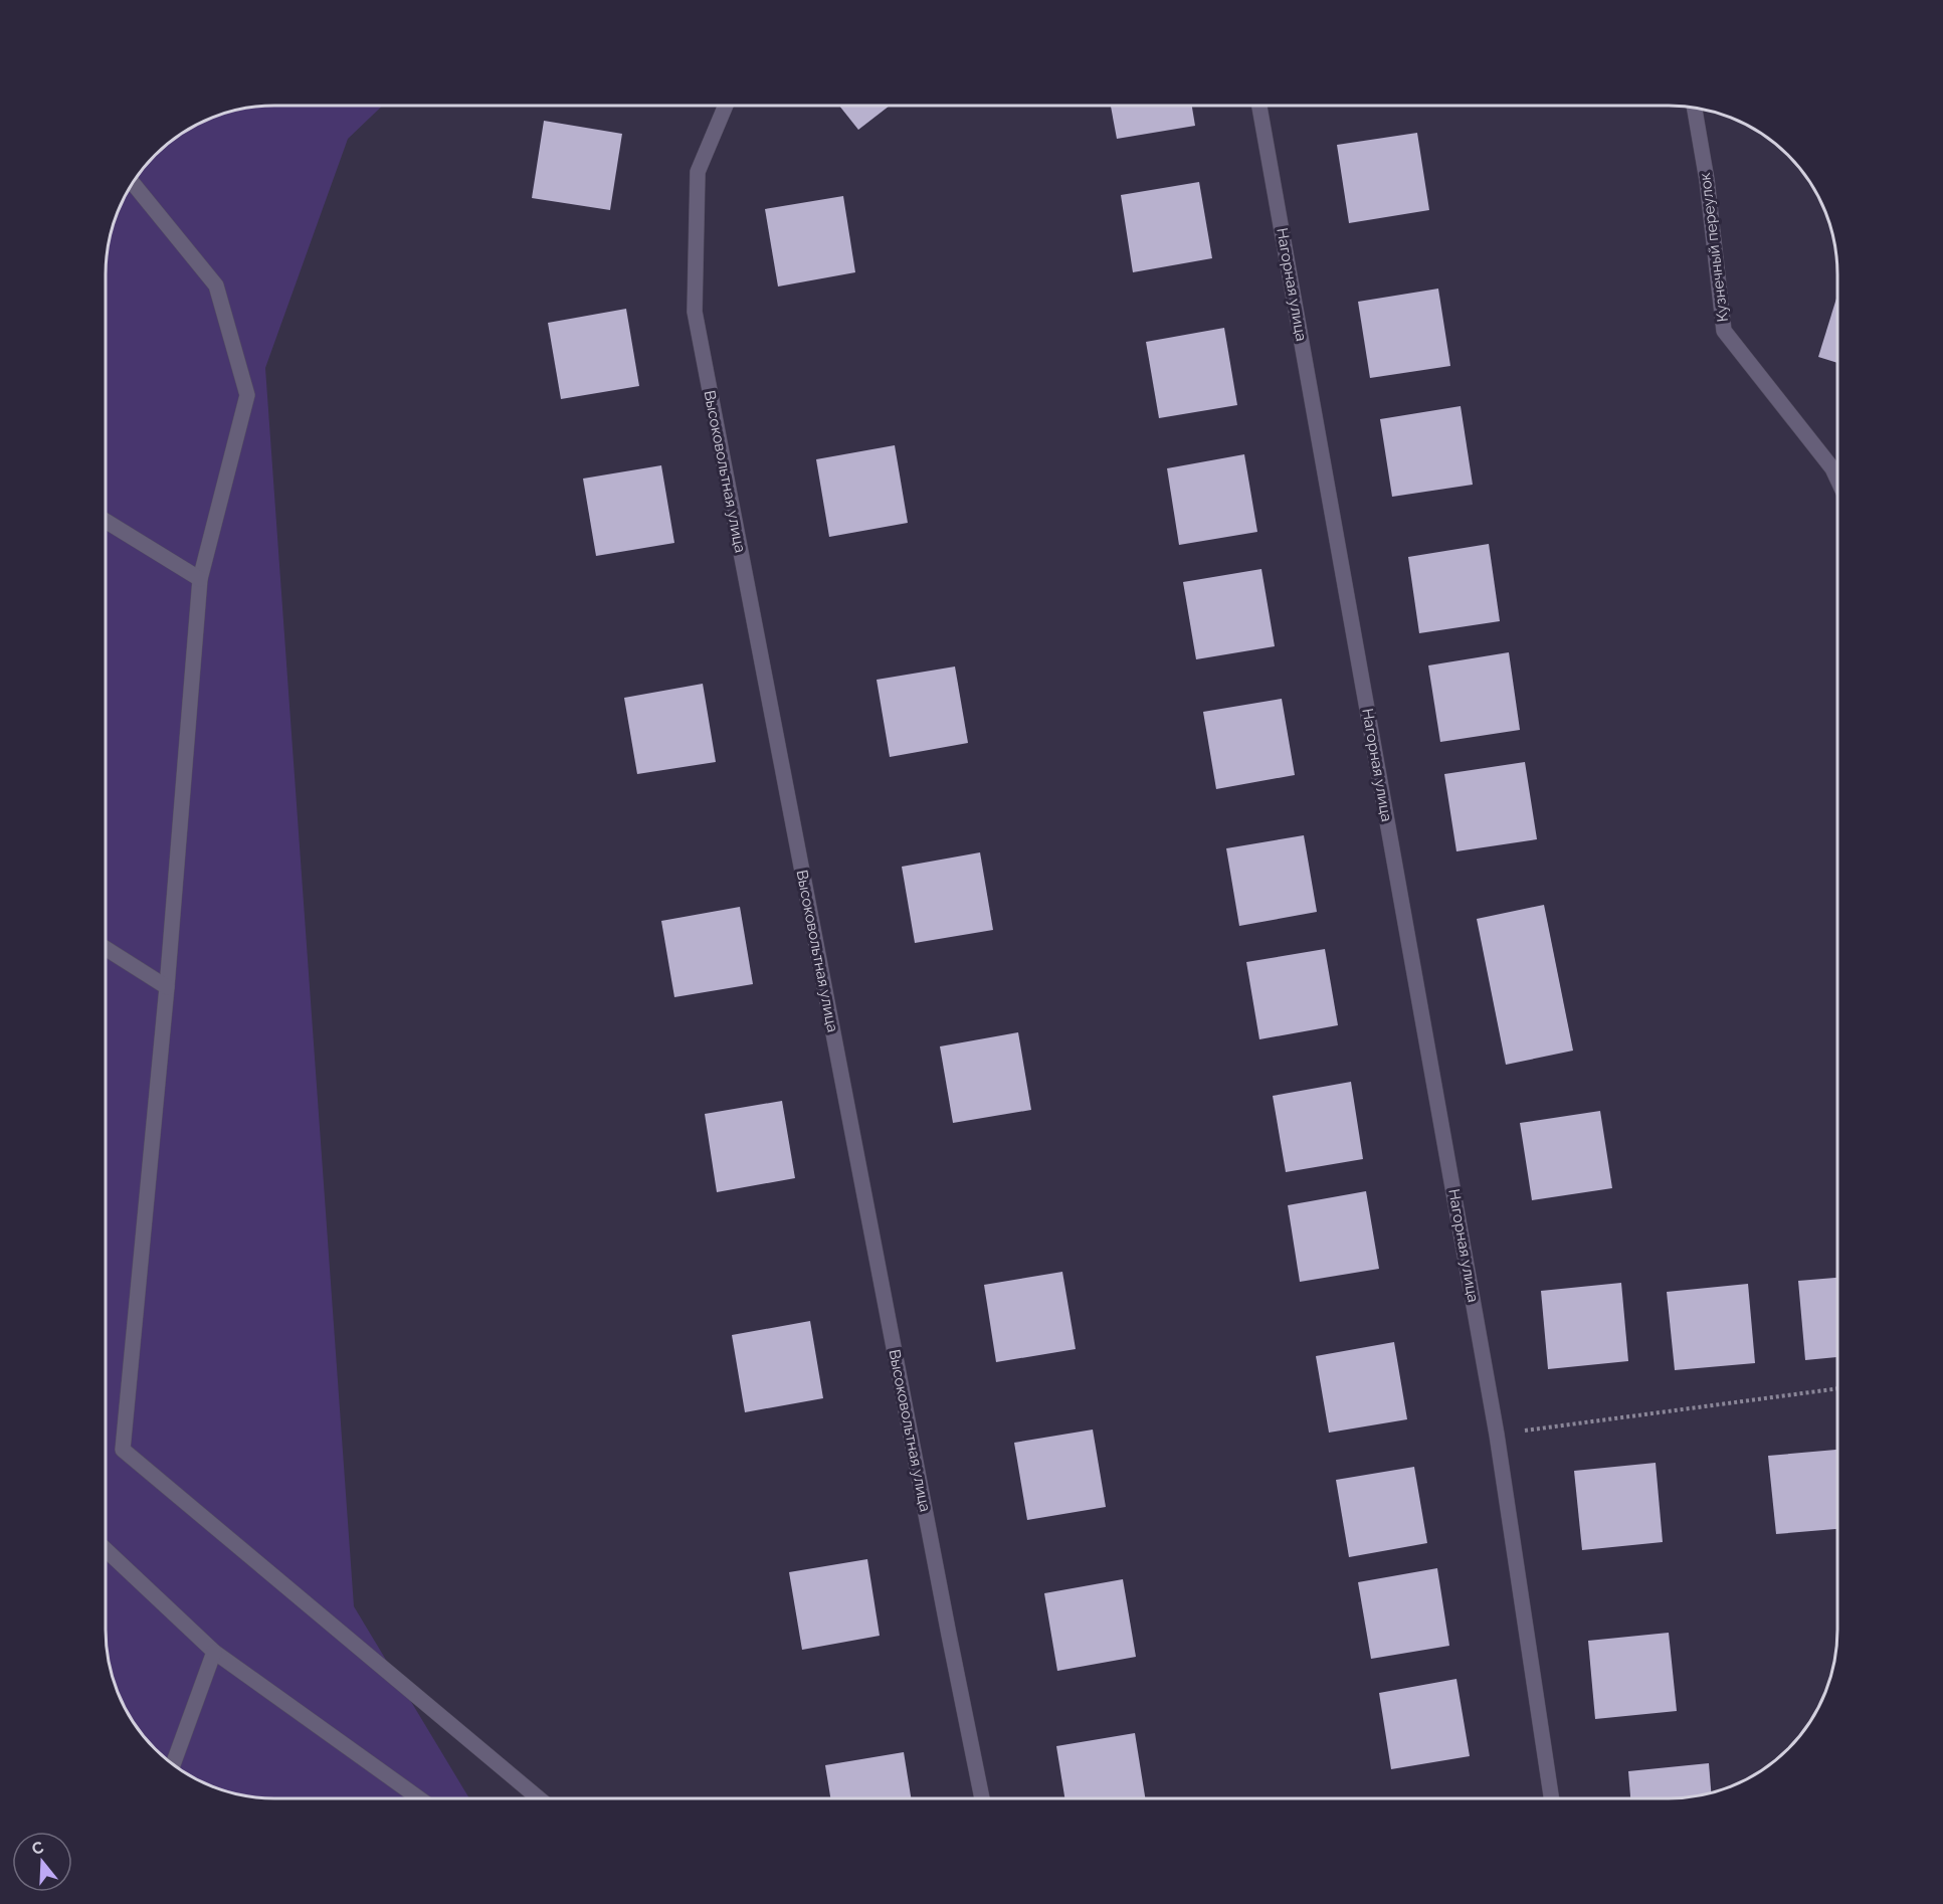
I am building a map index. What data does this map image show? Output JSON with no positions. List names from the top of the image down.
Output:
{
  "streets": {
    "street": ["Кузнечный переулок", "Нагорная улица", "Высоковольтная улица"]
  },
  "north": "top"
}
